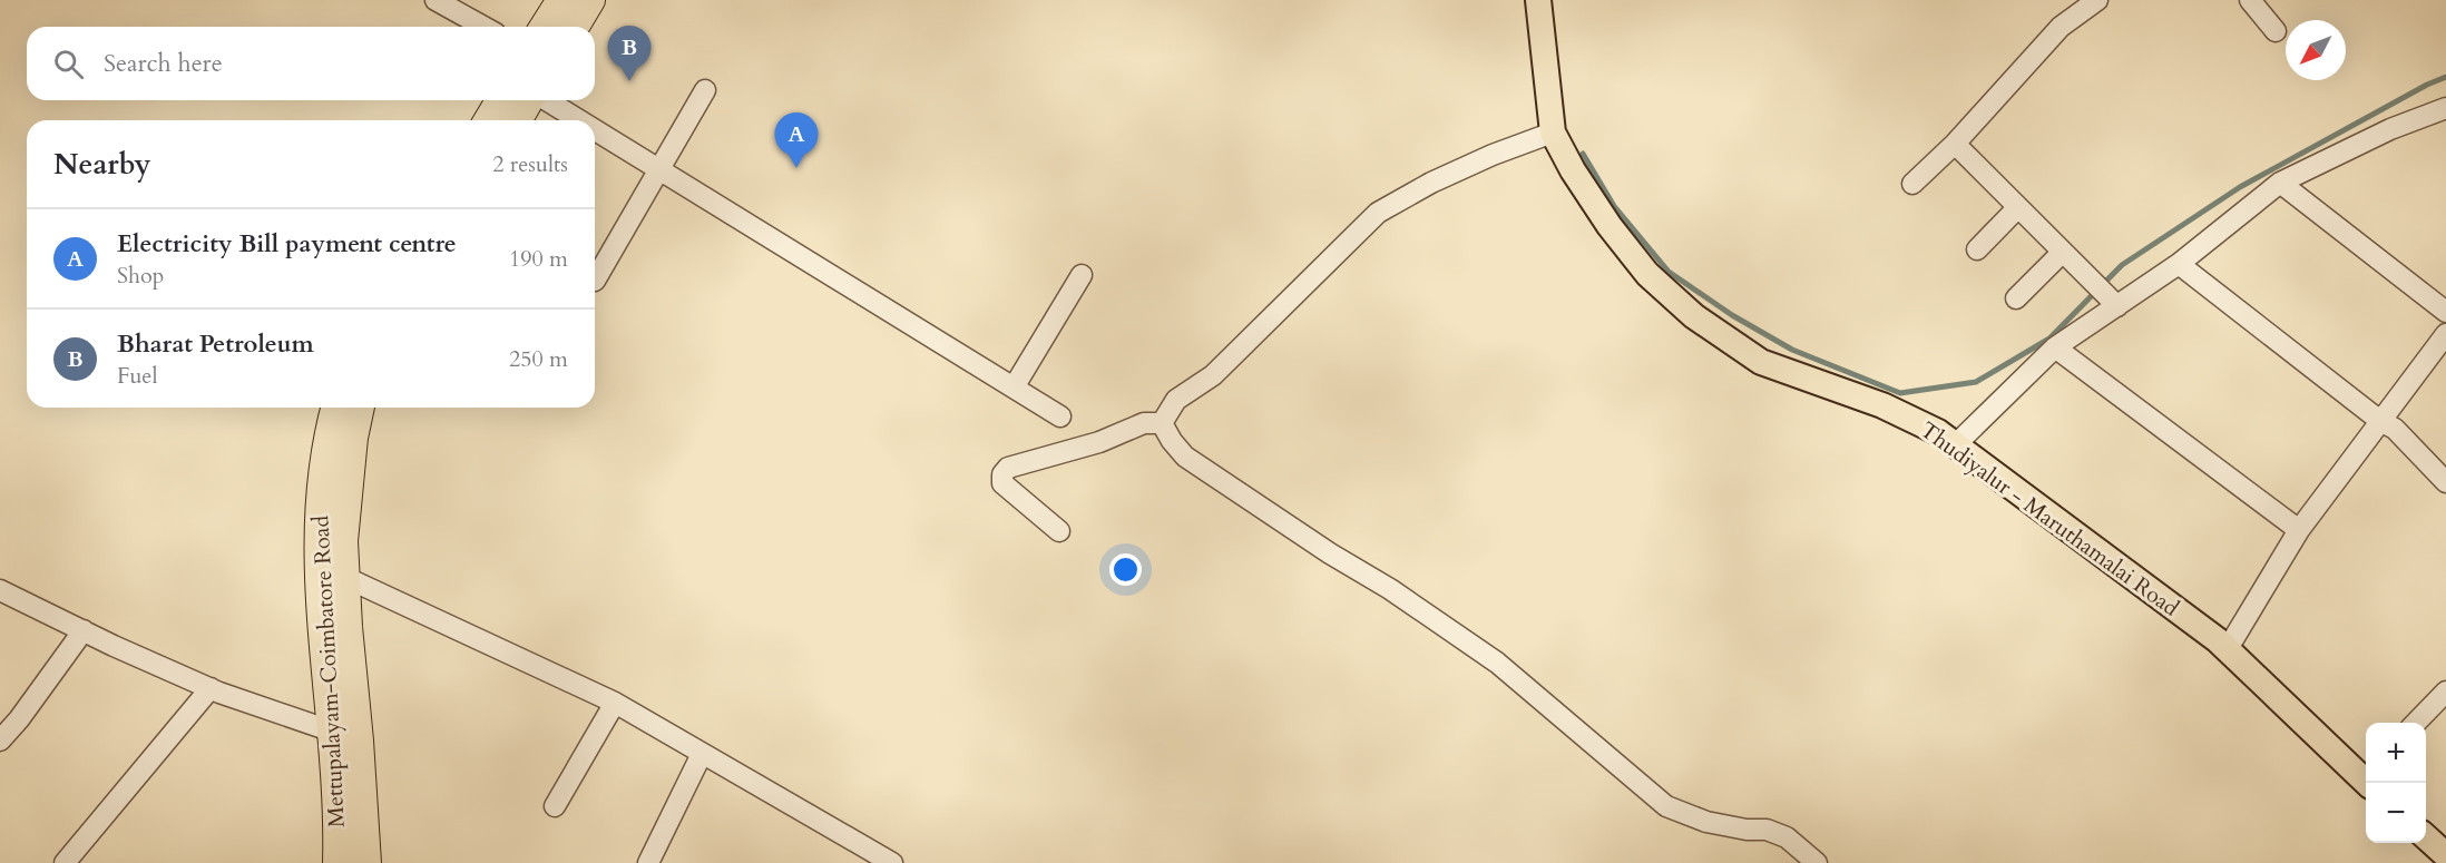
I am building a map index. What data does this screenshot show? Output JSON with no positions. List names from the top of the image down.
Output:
{
  "streets": {
    "highway": ["Mettupalayam-Coimbatore Road"],
    "main road": ["Thudiyalur - Maruthamalai Road"]
  },
  "north": "bottom left",
  "page": {
    "pins": ["B", "A"],
    "search": "Search here",
    "heading": ["Nearby", "2 results"],
    "list": [
      {
        "mark": "A",
        "name": "Electricity Bill payment centre",
        "note": "Shop",
        "value": "190 m"
      },
      {
        "mark": "B",
        "name": "Bharat Petroleum",
        "note": "Fuel",
        "value": "250 m"
      }
    ],
    "map_buttons": ["+", "−"]
  }
}
